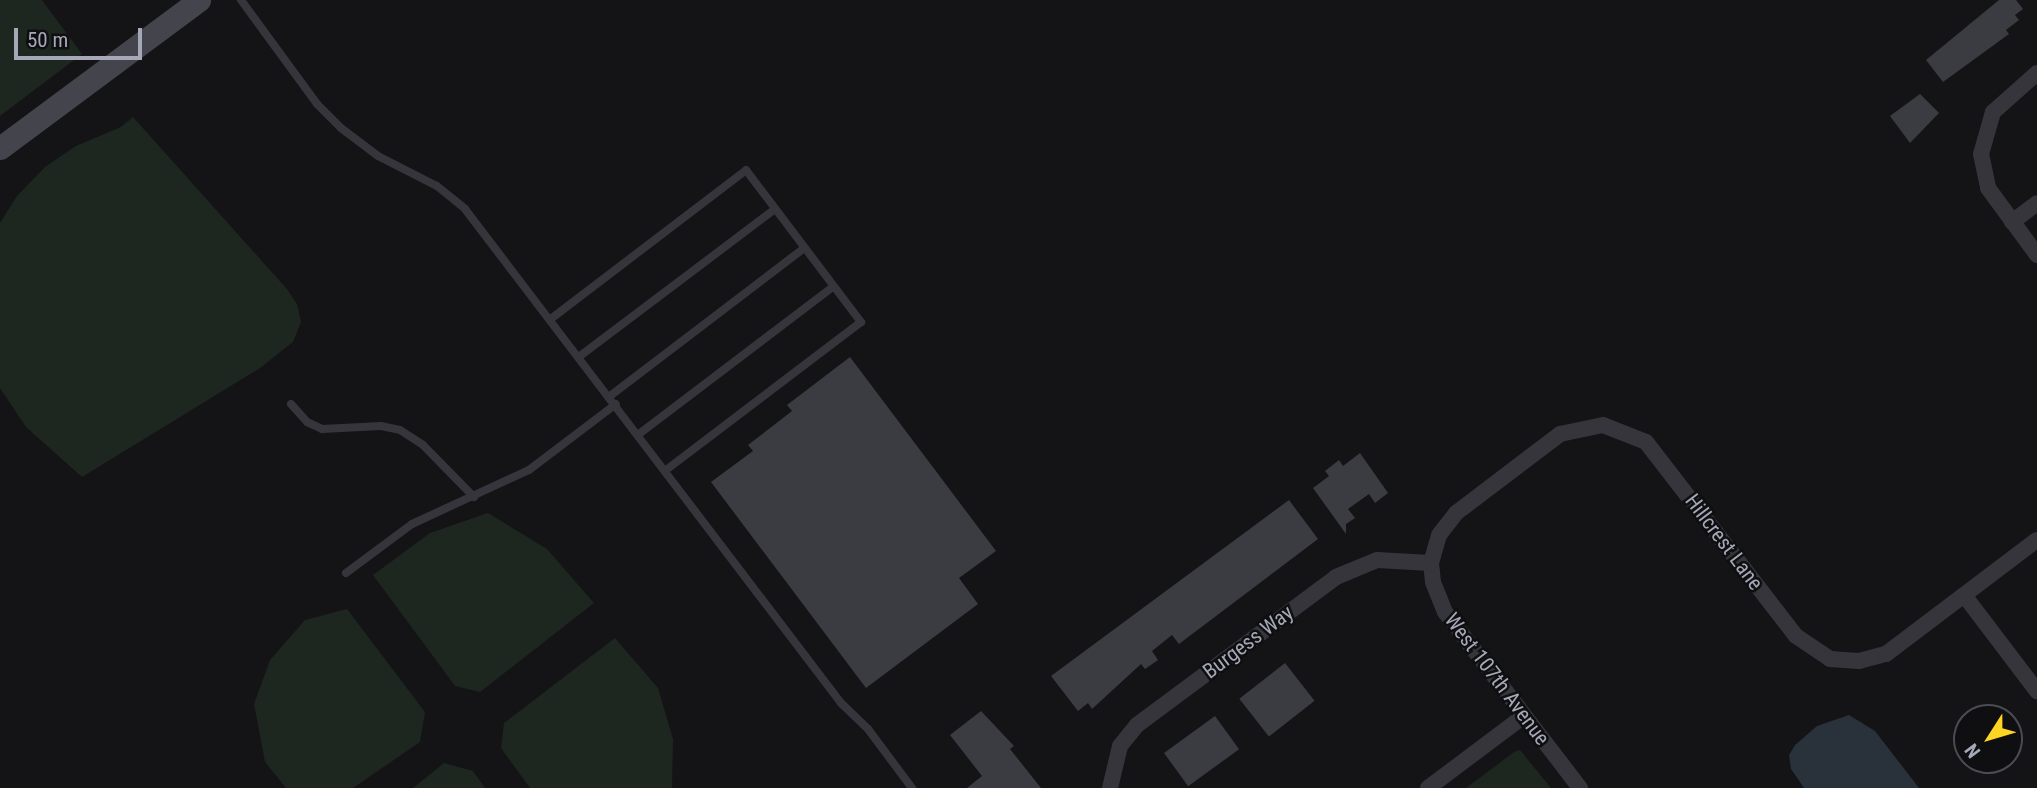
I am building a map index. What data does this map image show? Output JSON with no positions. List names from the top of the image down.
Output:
{
  "streets": {
    "street": ["Hillcrest Lane", "Burgess Way", "West 107th Avenue"]
  },
  "crossings": [
    ["Hillcrest Lane", "Burgess Way"],
    ["Hillcrest Lane", "West 107th Avenue"],
    ["Burgess Way", "West 107th Avenue"]
  ],
  "scale_bar": "50 m",
  "north": "bottom left"
}
